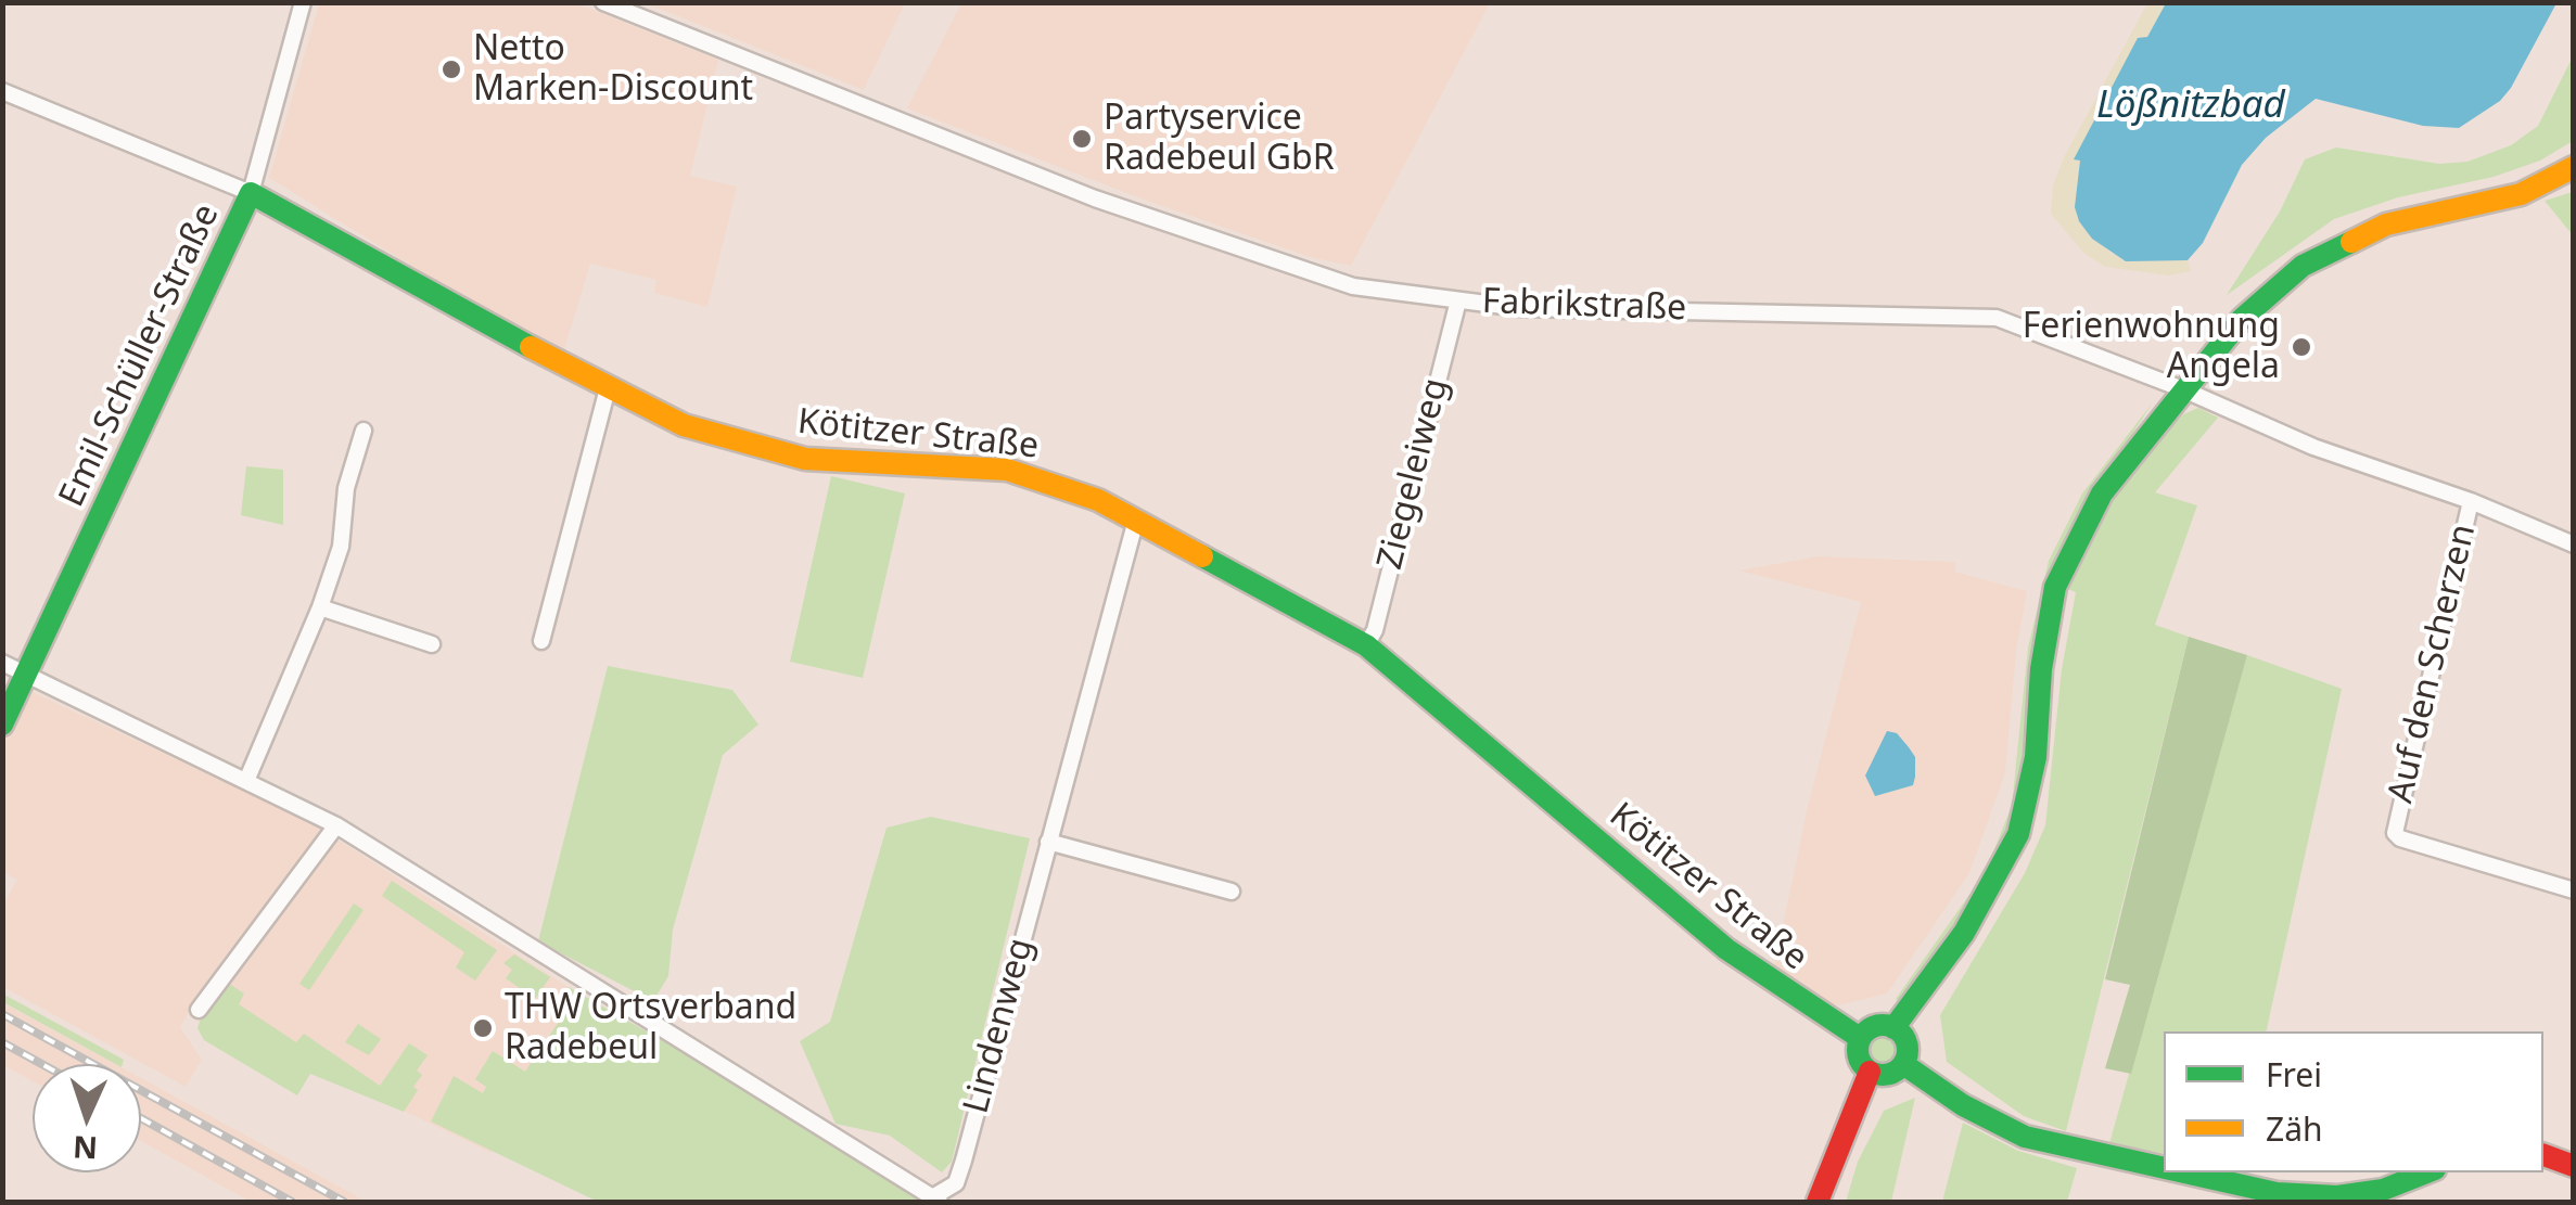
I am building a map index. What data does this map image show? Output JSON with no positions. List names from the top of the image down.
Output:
{
  "streets": {
    "street": [
      "Fabrikstraße",
      "Emil-Schüller-Straße",
      "Kötitzer Straße",
      "Ziegeleiweg",
      "Auf den Scherzen",
      "Lindenweg"
    ]
  },
  "crossings": [
    ["Fabrikstraße", "Ziegeleiweg"],
    ["Fabrikstraße", "Auf den Scherzen"],
    ["Emil-Schüller-Straße", "Kötitzer Straße"],
    ["Kötitzer Straße", "Ziegeleiweg"],
    ["Kötitzer Straße", "Lindenweg"]
  ],
  "water": ["Lößnitzbad"],
  "places": [
    "Netto Marken-Discount",
    "Partyservice Radebeul GbR",
    "Ferienwohnung Angela",
    "THW Ortsverband Radebeul"
  ],
  "legend": ["Frei", "Zäh"],
  "north": "bottom"
}
